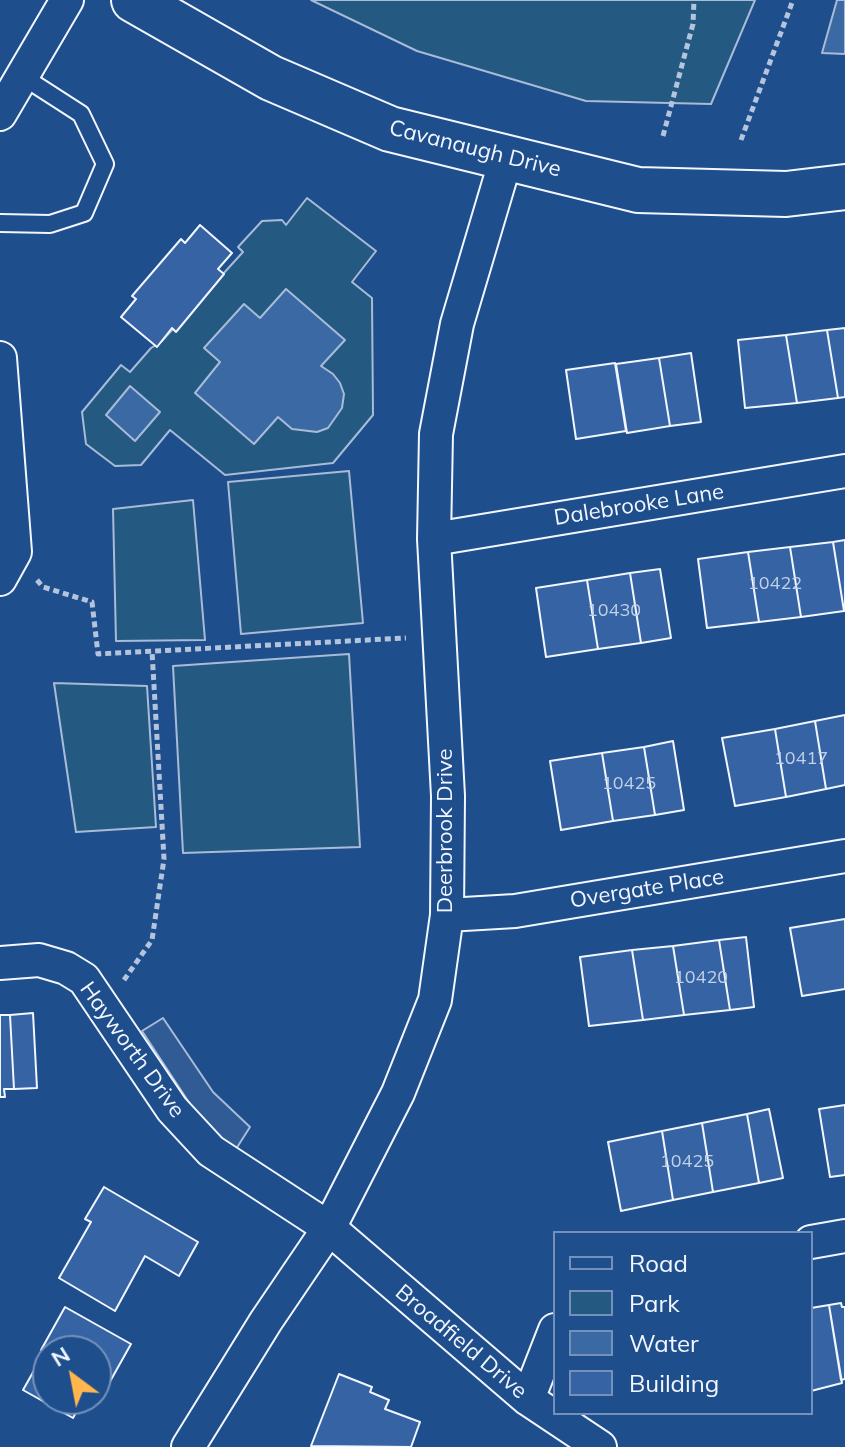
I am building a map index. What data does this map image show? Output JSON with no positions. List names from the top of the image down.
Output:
{
  "streets": {
    "street": [
      "Cavanaugh Drive",
      "Dalebrooke Lane",
      "Deerbrook Drive",
      "Overgate Place",
      "Hayworth Drive",
      "Broadfield Drive"
    ]
  },
  "crossings": [
    ["Cavanaugh Drive", "Deerbrook Drive"],
    ["Dalebrooke Lane", "Deerbrook Drive"],
    ["Deerbrook Drive", "Overgate Place"],
    ["Deerbrook Drive", "Hayworth Drive"],
    ["Deerbrook Drive", "Broadfield Drive"],
    ["Hayworth Drive", "Broadfield Drive"]
  ],
  "house_numbers": [
    "10422",
    "10430",
    "10417",
    "10425",
    "10420",
    "10425"
  ],
  "legend": [
    "Road",
    "Park",
    "Water",
    "Building"
  ],
  "north": "top left"
}
